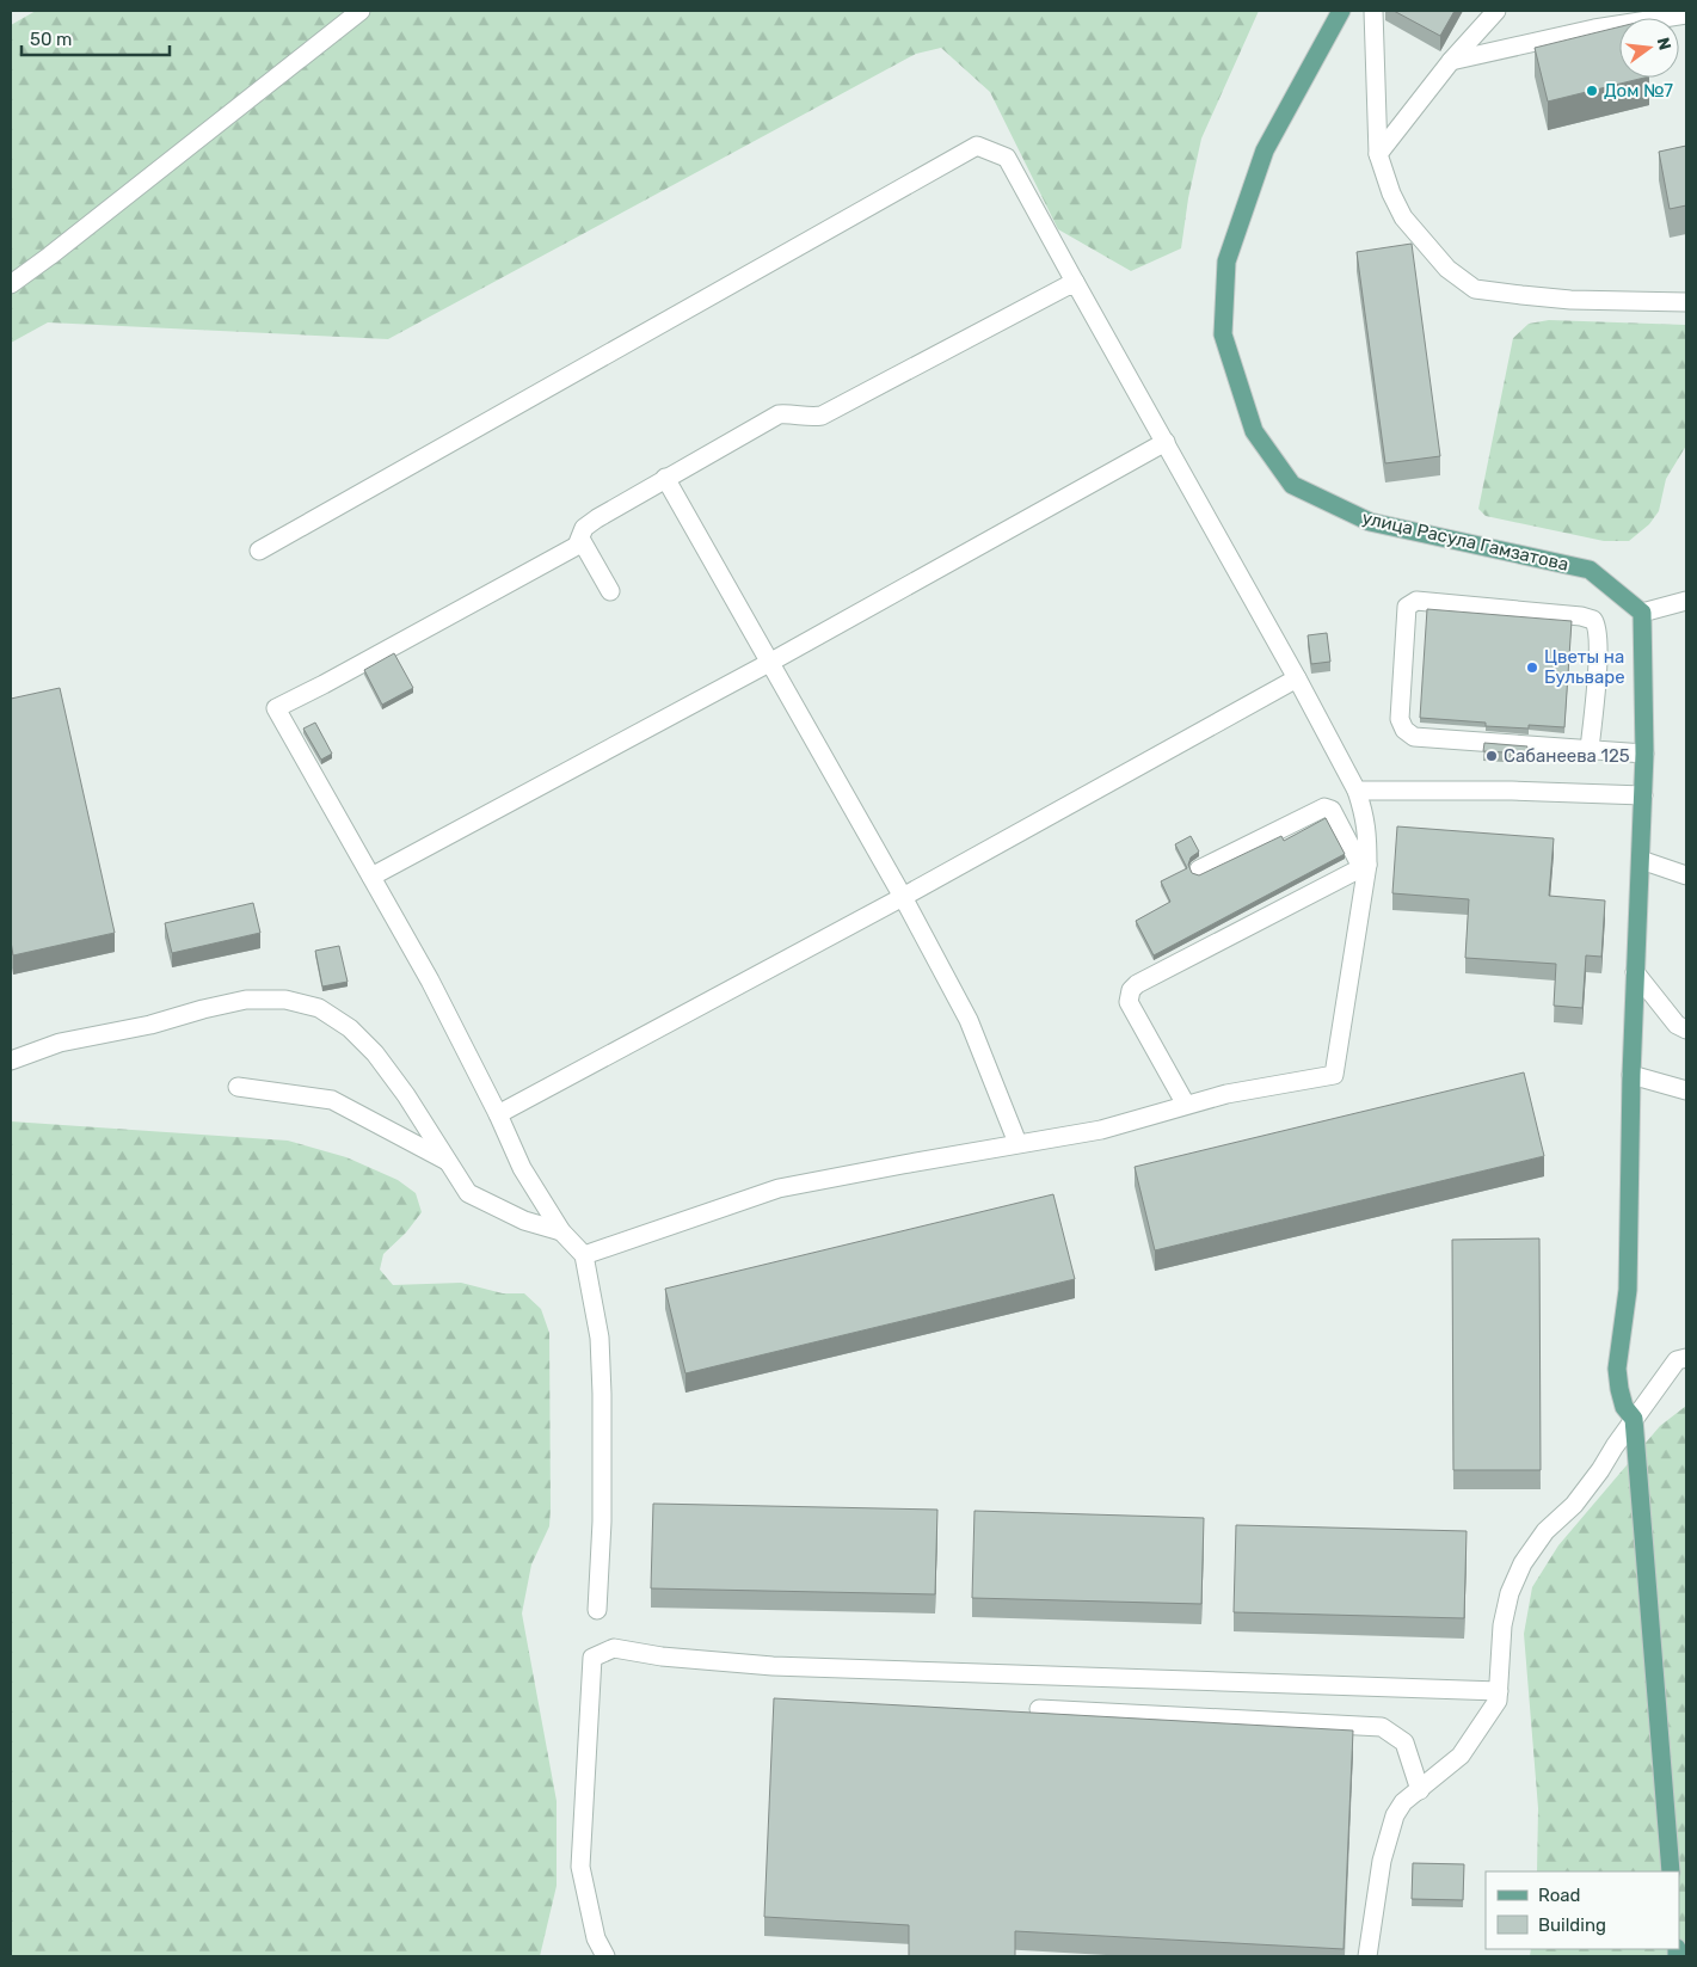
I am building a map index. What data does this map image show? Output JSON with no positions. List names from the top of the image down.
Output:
{
  "streets": {
    "main road": ["улица Расула Гамзатова"]
  },
  "places": ["Дом №7", "Цветы на Бульваре", "Сабанеева 125"],
  "legend": ["Road", "Building"],
  "scale_bar": "50 m",
  "north": "right"
}
